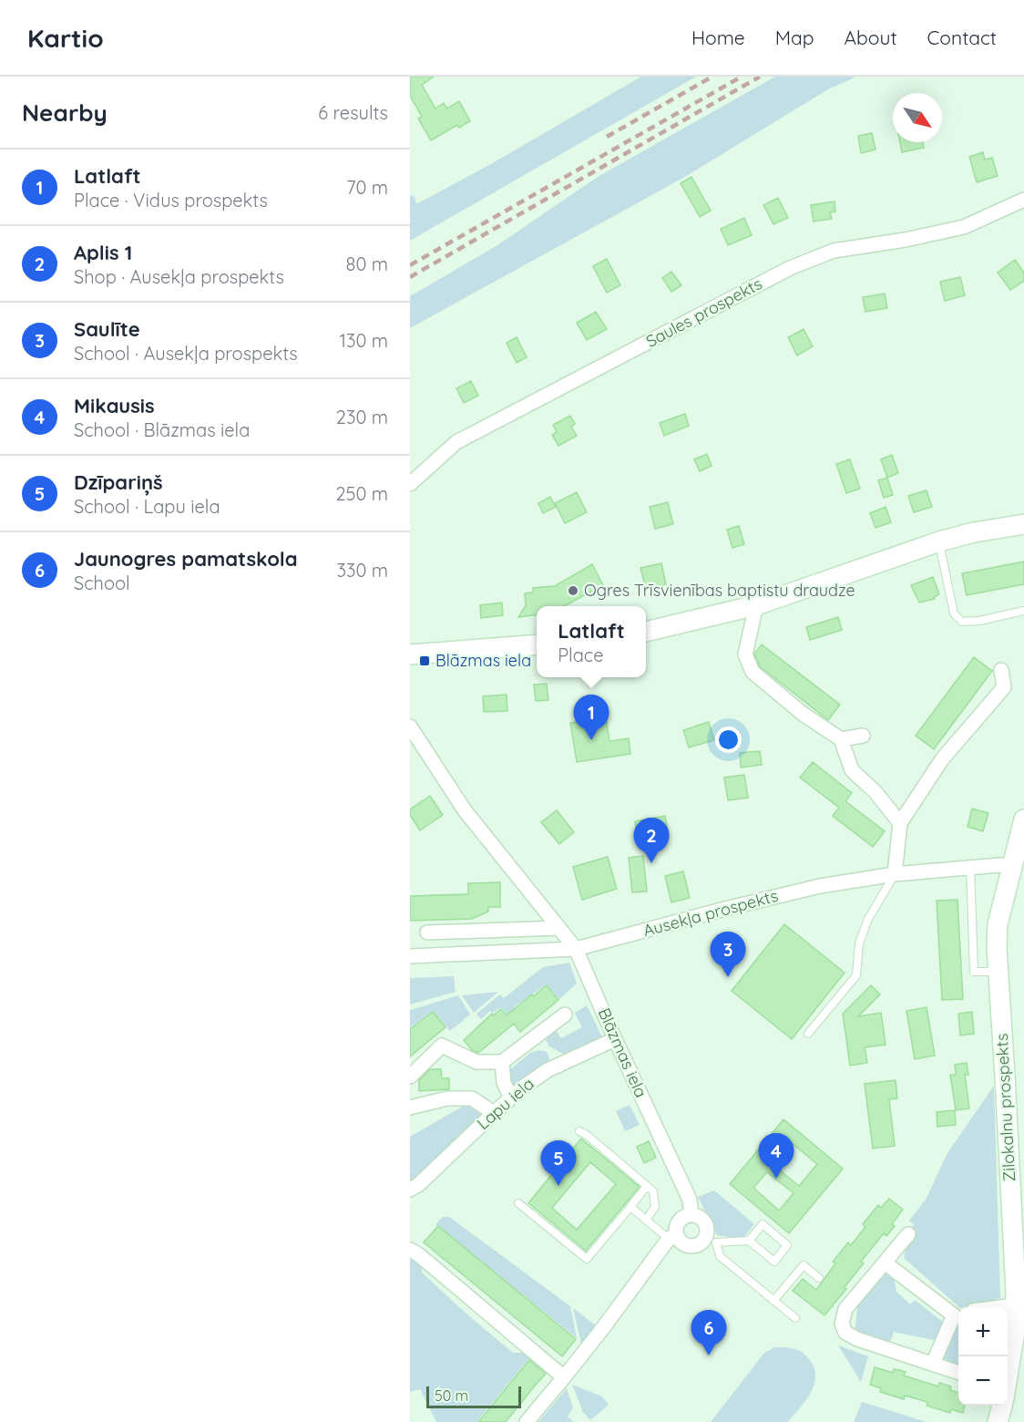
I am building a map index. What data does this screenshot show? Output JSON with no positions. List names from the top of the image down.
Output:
{
  "streets": {
    "main road": ["Zilokalnu prospekts"],
    "street": [
      "Saules prospekts",
      "Ausekļa prospekts",
      "Blāzmas iela",
      "Lapu iela"
    ]
  },
  "crossings": [
    ["Ausekļa prospekts", "Blāzmas iela"],
    ["Ausekļa prospekts", "Zilokalnu prospekts"],
    ["Blāzmas iela", "Lapu iela"]
  ],
  "places": {
    "other": ["Ogres Trīsvienības baptistu draudze"],
    "transit": ["Blāzmas iela"]
  },
  "scale_bar": "50 m",
  "north": "bottom right",
  "page": {
    "header": "Kartio",
    "nav": [
      "Home",
      "Map",
      "About",
      "Contact"
    ],
    "heading": ["Nearby", "6 results"],
    "list": [
      {
        "mark": "1",
        "name": "Latlaft",
        "note": "Place · Vidus prospekts",
        "value": "70 m"
      },
      {
        "mark": "2",
        "name": "Aplis 1",
        "note": "Shop · Ausekļa prospekts",
        "value": "80 m"
      },
      {
        "mark": "3",
        "name": "Saulīte",
        "note": "School · Ausekļa prospekts",
        "value": "130 m"
      },
      {
        "mark": "4",
        "name": "Mikausis",
        "note": "School · Blāzmas iela",
        "value": "230 m"
      },
      {
        "mark": "5",
        "name": "Dzīpariņš",
        "note": "School · Lapu iela",
        "value": "250 m"
      },
      {
        "mark": "6",
        "name": "Jaunogres pamatskola",
        "note": "School",
        "value": "330 m"
      }
    ],
    "popup": ["Latlaft", "Place"],
    "pins": [
      "1",
      "2",
      "3",
      "4",
      "5",
      "6"
    ],
    "map_buttons": ["+", "−"],
    "scale": "50 m"
  }
}
